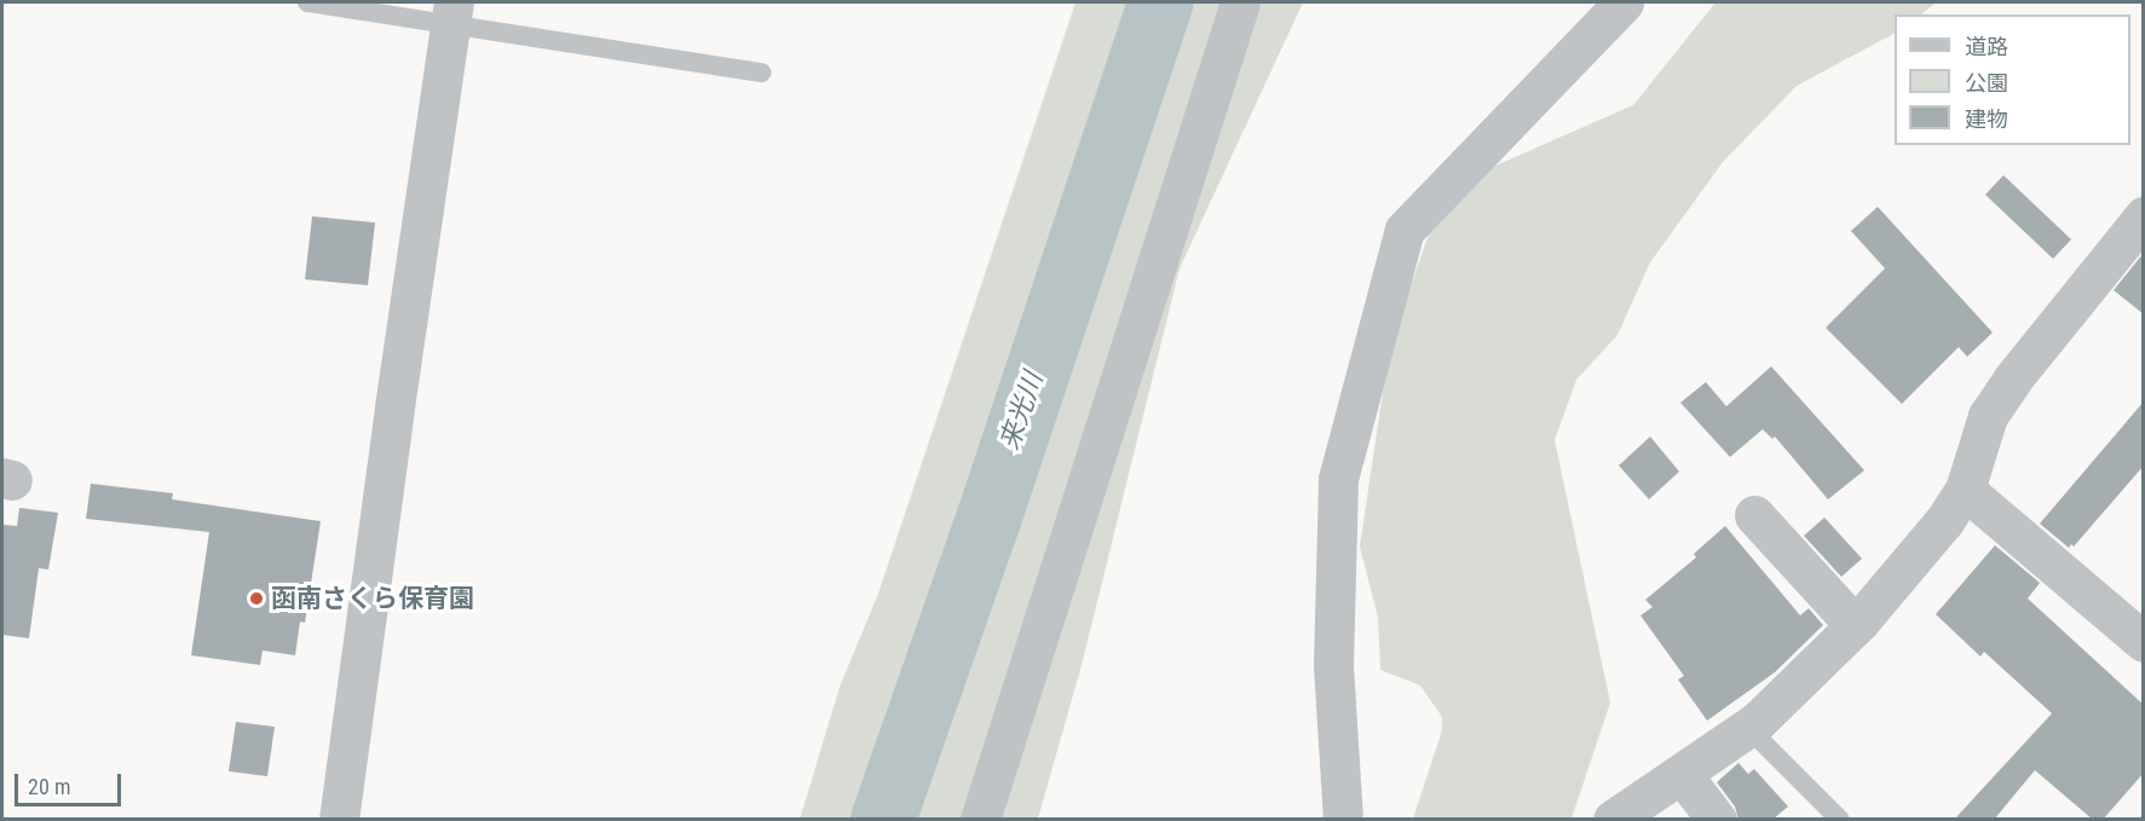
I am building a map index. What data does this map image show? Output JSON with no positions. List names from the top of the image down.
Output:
{
  "water": ["来光川"],
  "places": ["函南さくら保育園"],
  "legend": ["道路", "公園", "建物"],
  "scale_bar": "20 m"
}
